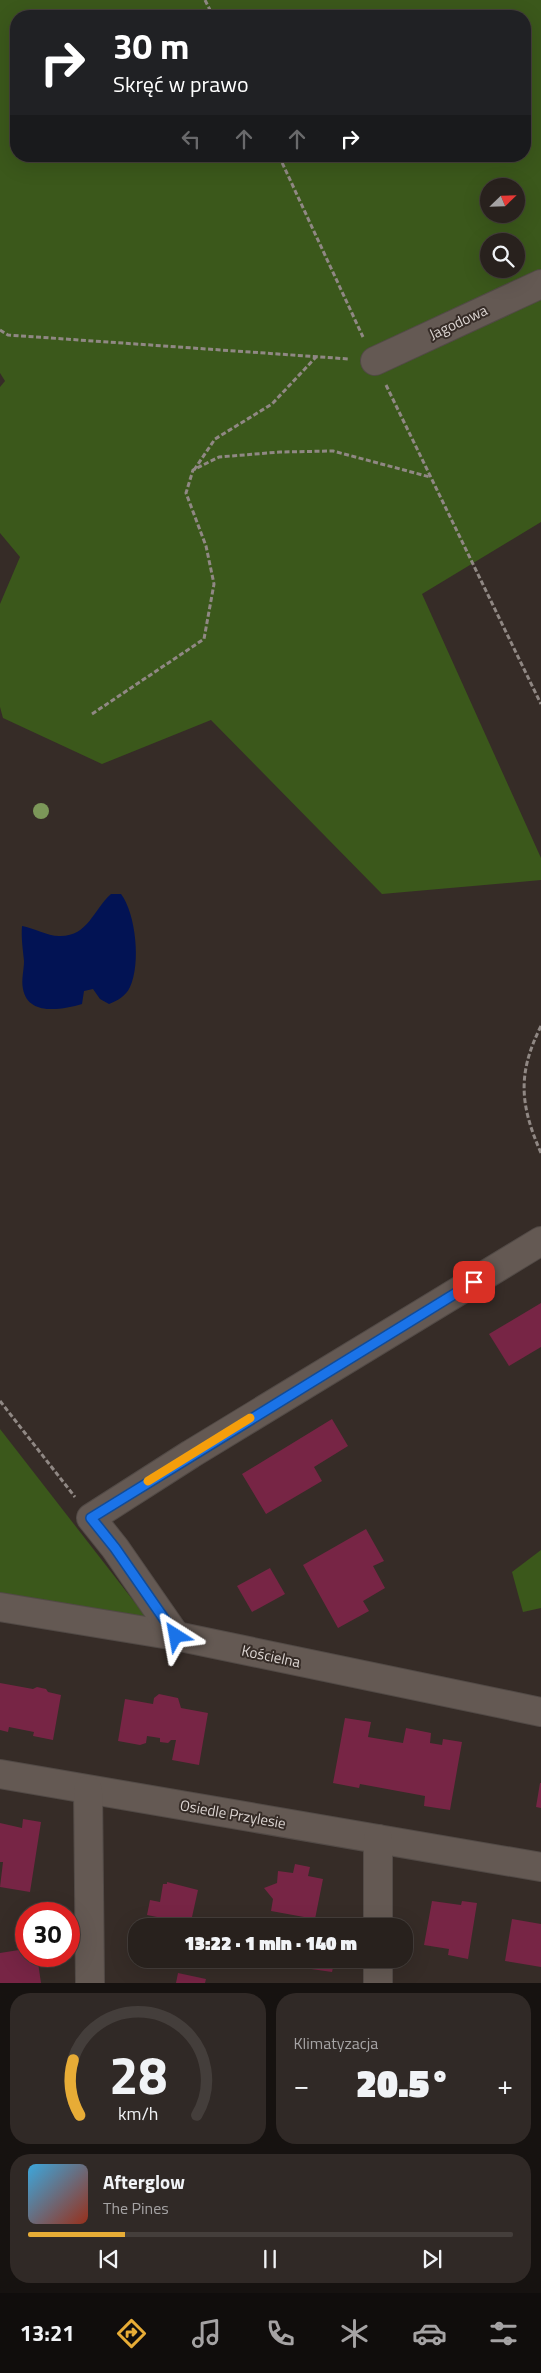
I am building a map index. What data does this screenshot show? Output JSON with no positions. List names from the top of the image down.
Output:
{
  "streets": {
    "street": ["Jagodowa", "Kościelna", "Osiedle Przylesie"]
  },
  "north": "top right",
  "page": {
    "turn": ["30 m", "Skręć w prawo"],
    "limit": "30",
    "trip": "13:22 · 1 min · 140 m",
    "tile": "Klimatyzacja",
    "heat": ["−", "20.5°", "+"],
    "song": ["Afterglow", "The Pines"],
    "tabs": "13:21",
    "gauge": ["28", "km/h"]
  }
}
